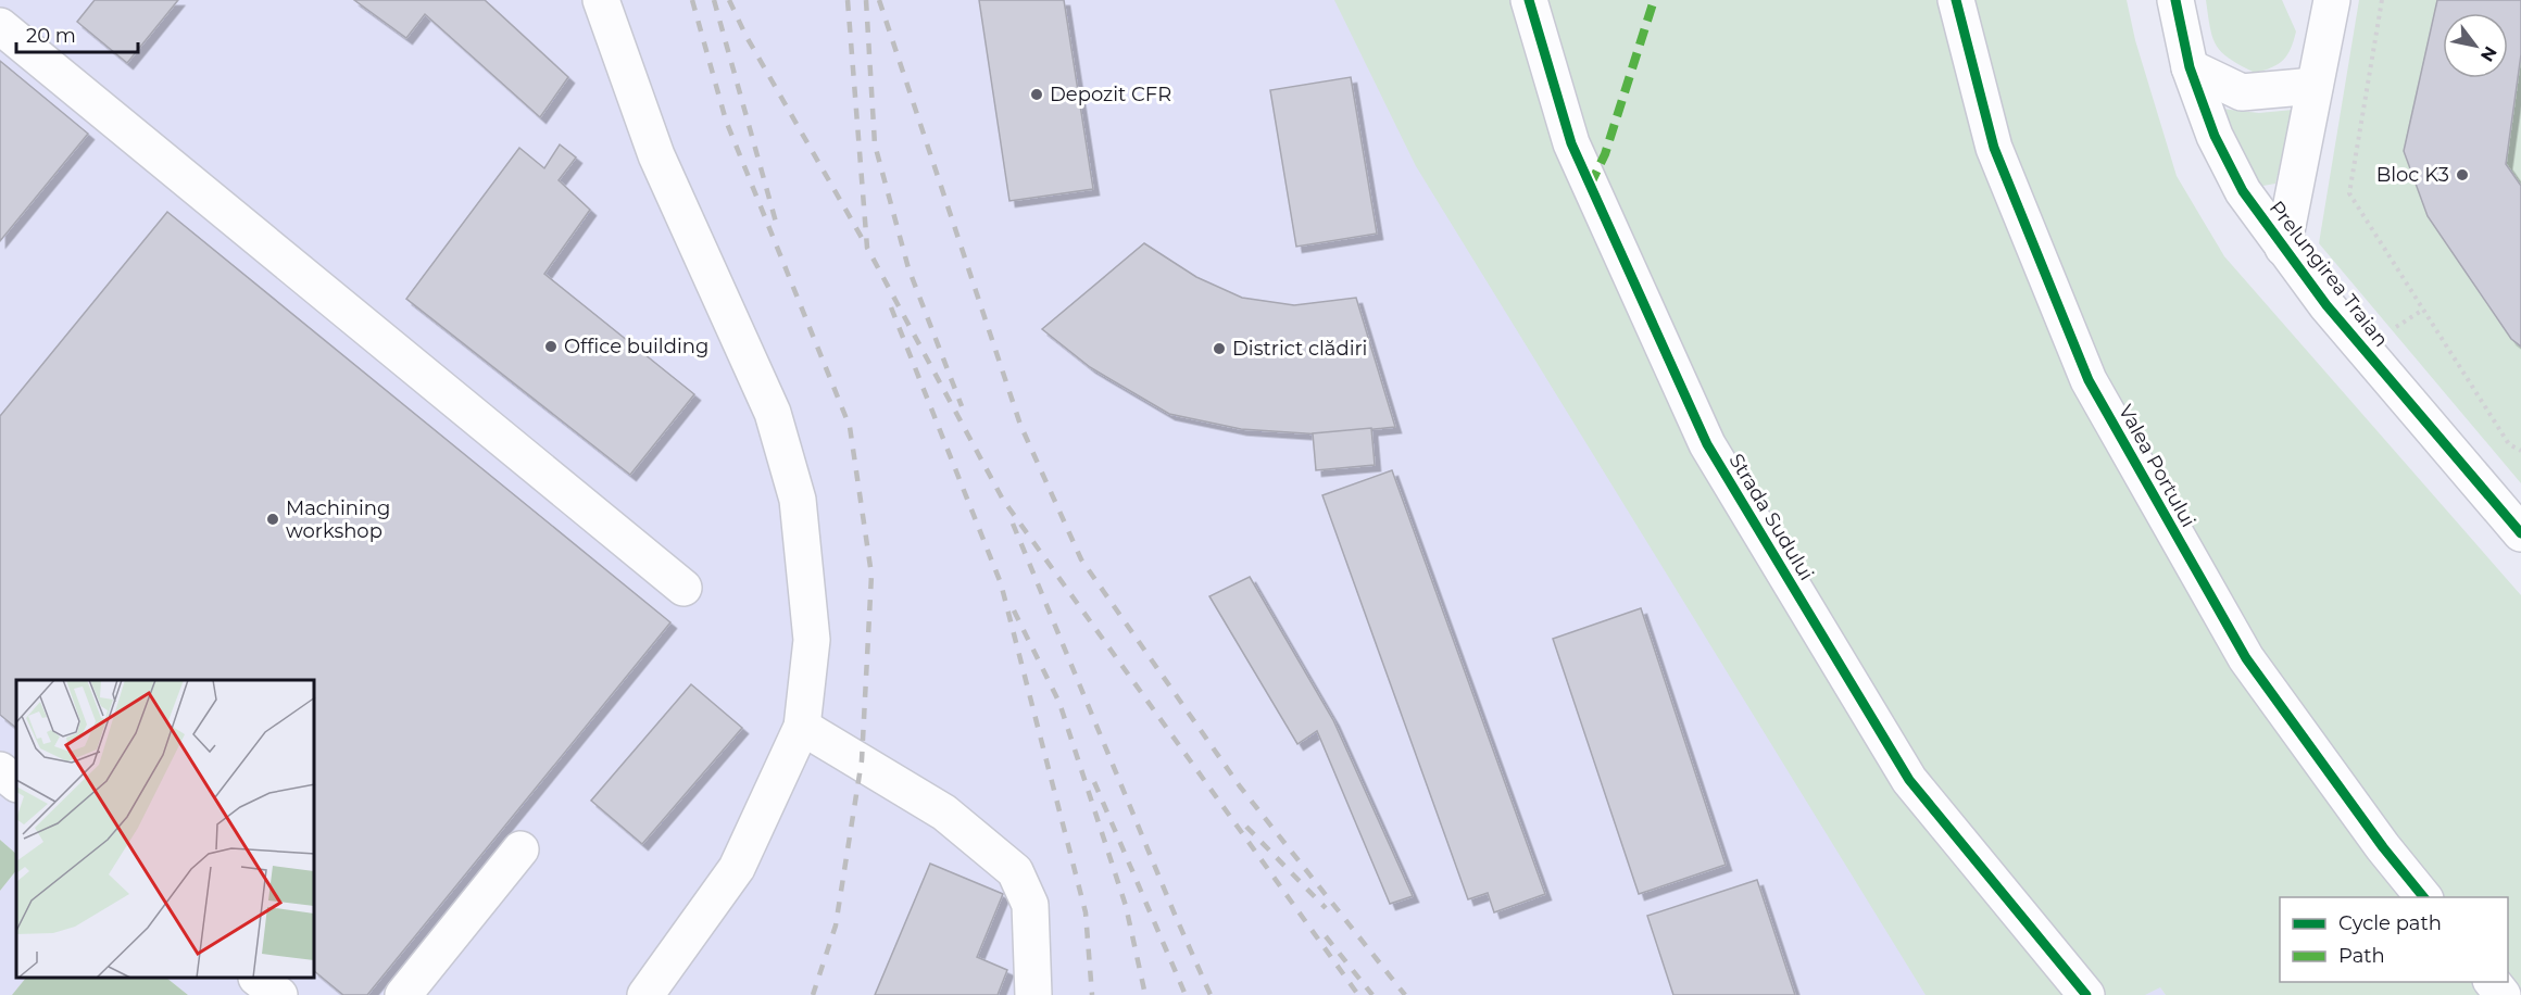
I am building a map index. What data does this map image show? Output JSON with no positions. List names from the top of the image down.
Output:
{
  "streets": {
    "street": ["Prelungirea Traian", "Valea Portului", "Strada Sudului"]
  },
  "places": [
    "Depozit CFR",
    "Bloc K3",
    "Office building",
    "District clădiri",
    "Machining workshop"
  ],
  "legend": ["Cycle path", "Path"],
  "scale_bar": "20 m",
  "north": "bottom right"
}
